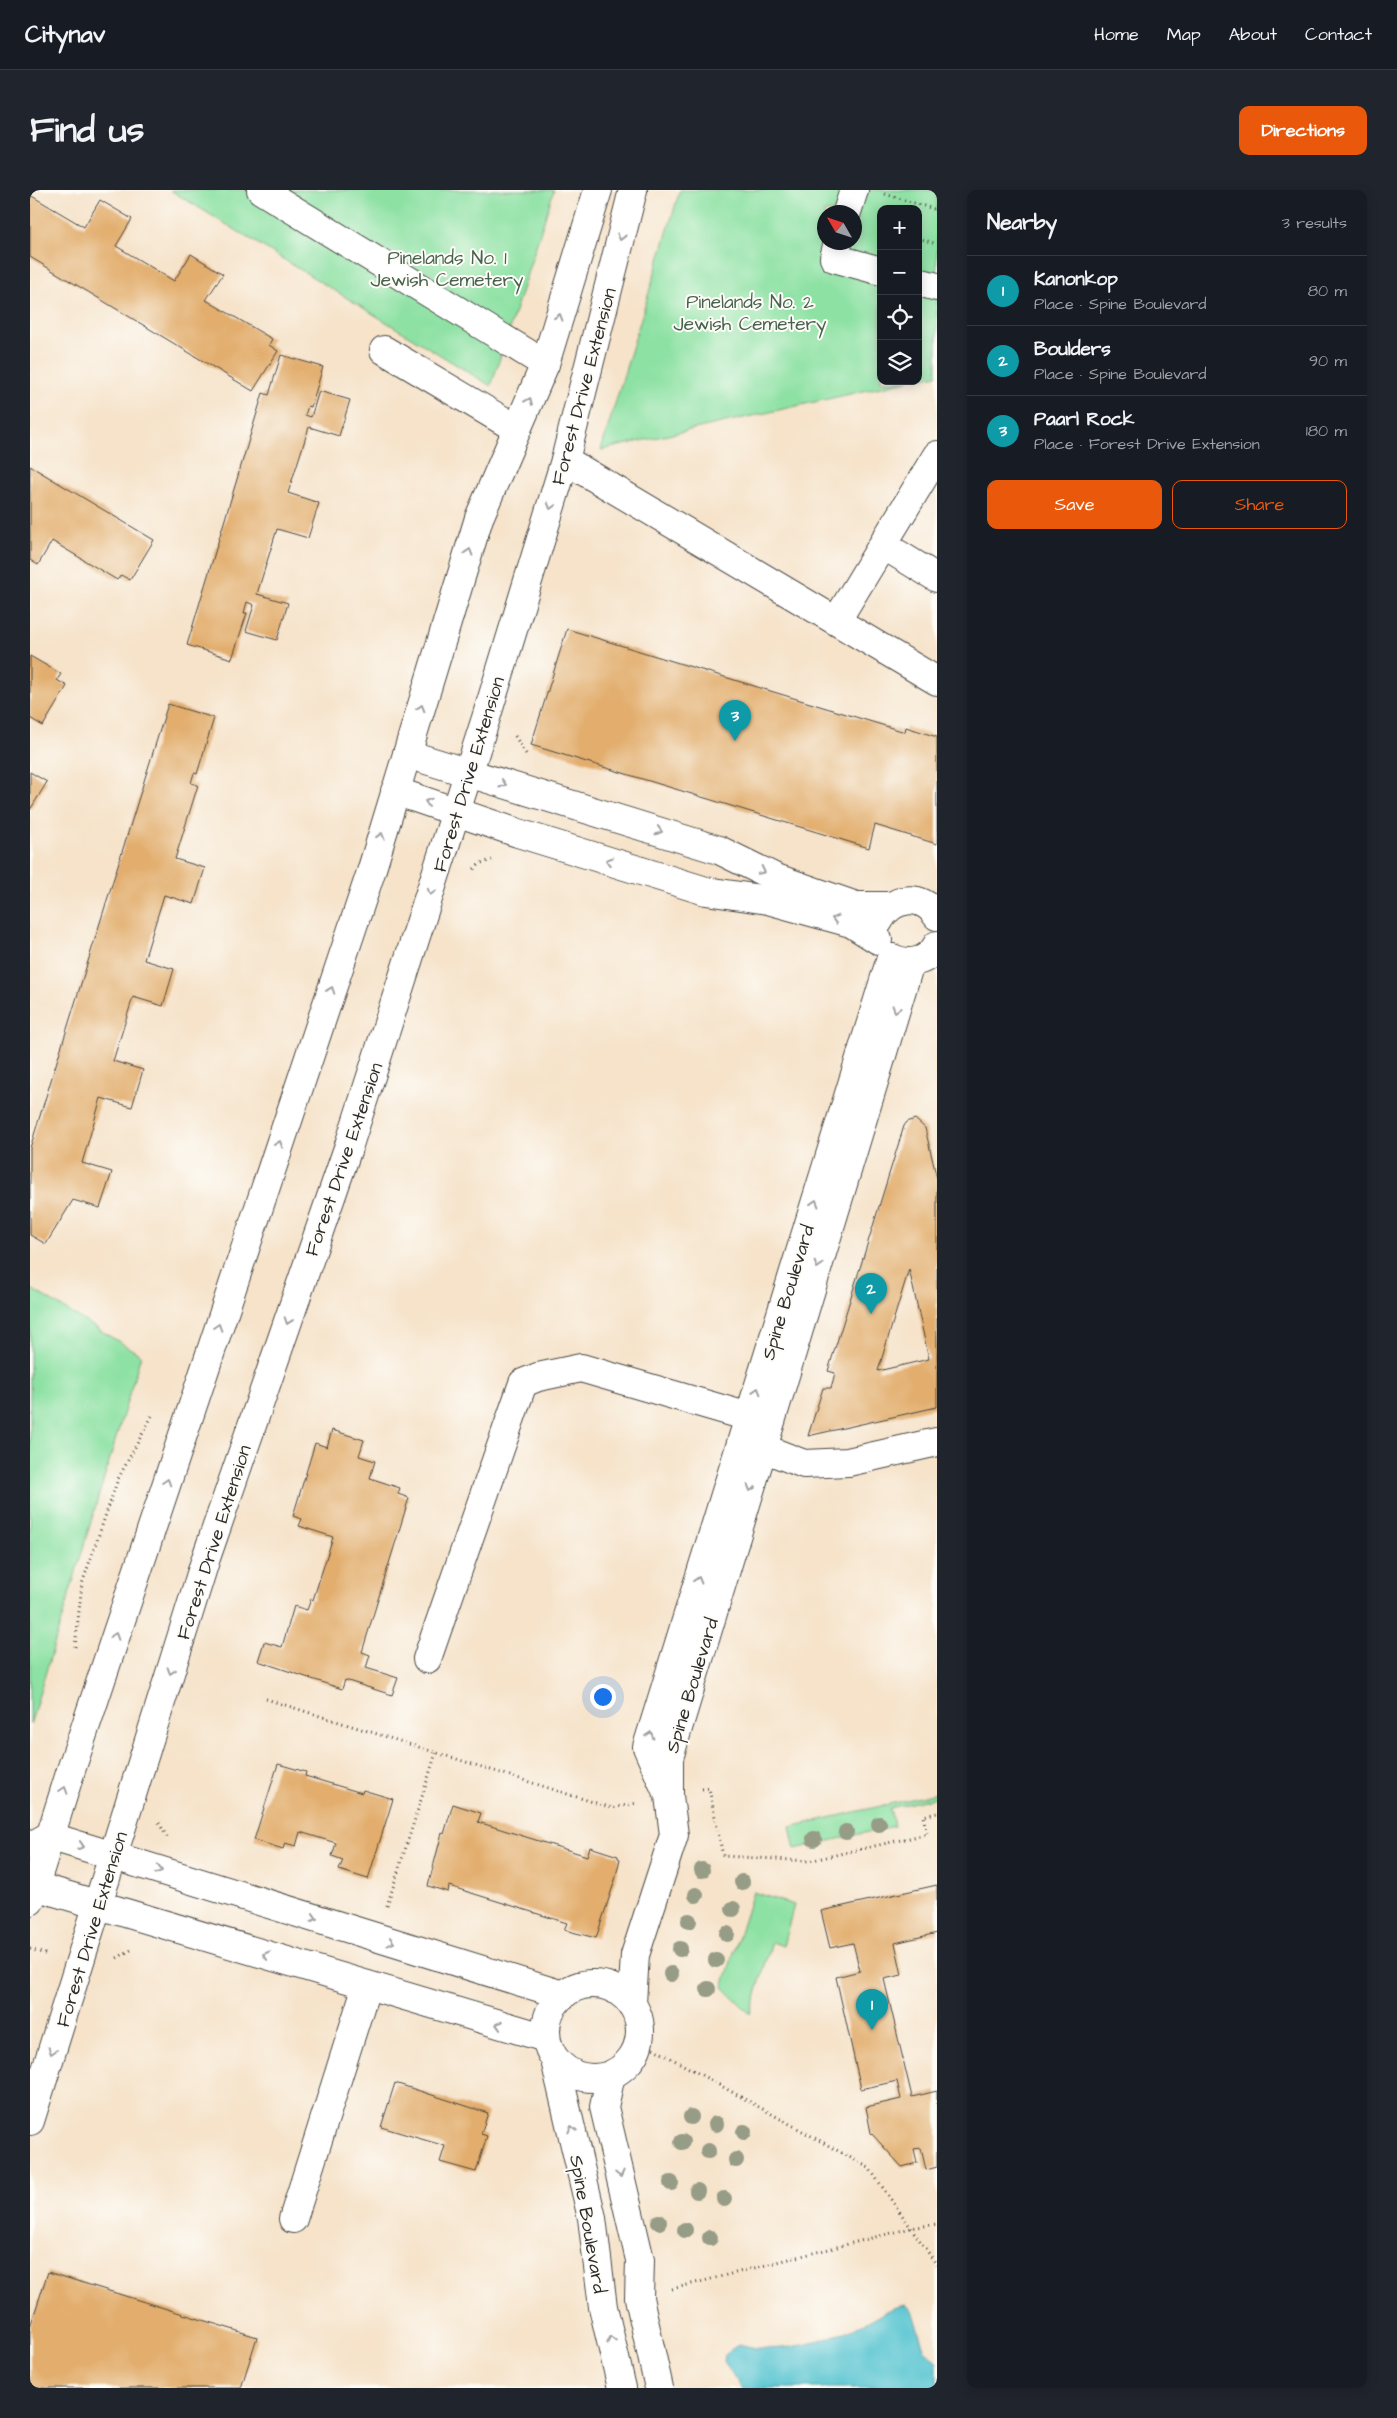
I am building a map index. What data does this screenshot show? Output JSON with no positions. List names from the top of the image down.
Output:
{
  "streets": {
    "street": ["Forest Drive Extension", "Spine Boulevard"]
  },
  "parks": ["Pinelands No. 1 Jewish Cemetery", "Pinelands No. 2 Jewish Cemetery"],
  "north": "top left",
  "page": {
    "header": "Citynav",
    "nav": [
      "Home",
      "Map",
      "About",
      "Contact"
    ],
    "title": "Find us",
    "buttons": [
      "Directions",
      ["Save", "Share"]
    ],
    "heading": ["Nearby", "3 results"],
    "map_buttons": ["+", "−"],
    "list": [
      {
        "mark": "1",
        "name": "Kanonkop",
        "note": "Place · Spine Boulevard",
        "value": "80 m"
      },
      {
        "mark": "2",
        "name": "Boulders",
        "note": "Place · Spine Boulevard",
        "value": "90 m"
      },
      {
        "mark": "3",
        "name": "Paarl Rock",
        "note": "Place · Forest Drive Extension",
        "value": "180 m"
      }
    ],
    "pins": ["3", "2", "1"]
  }
}
